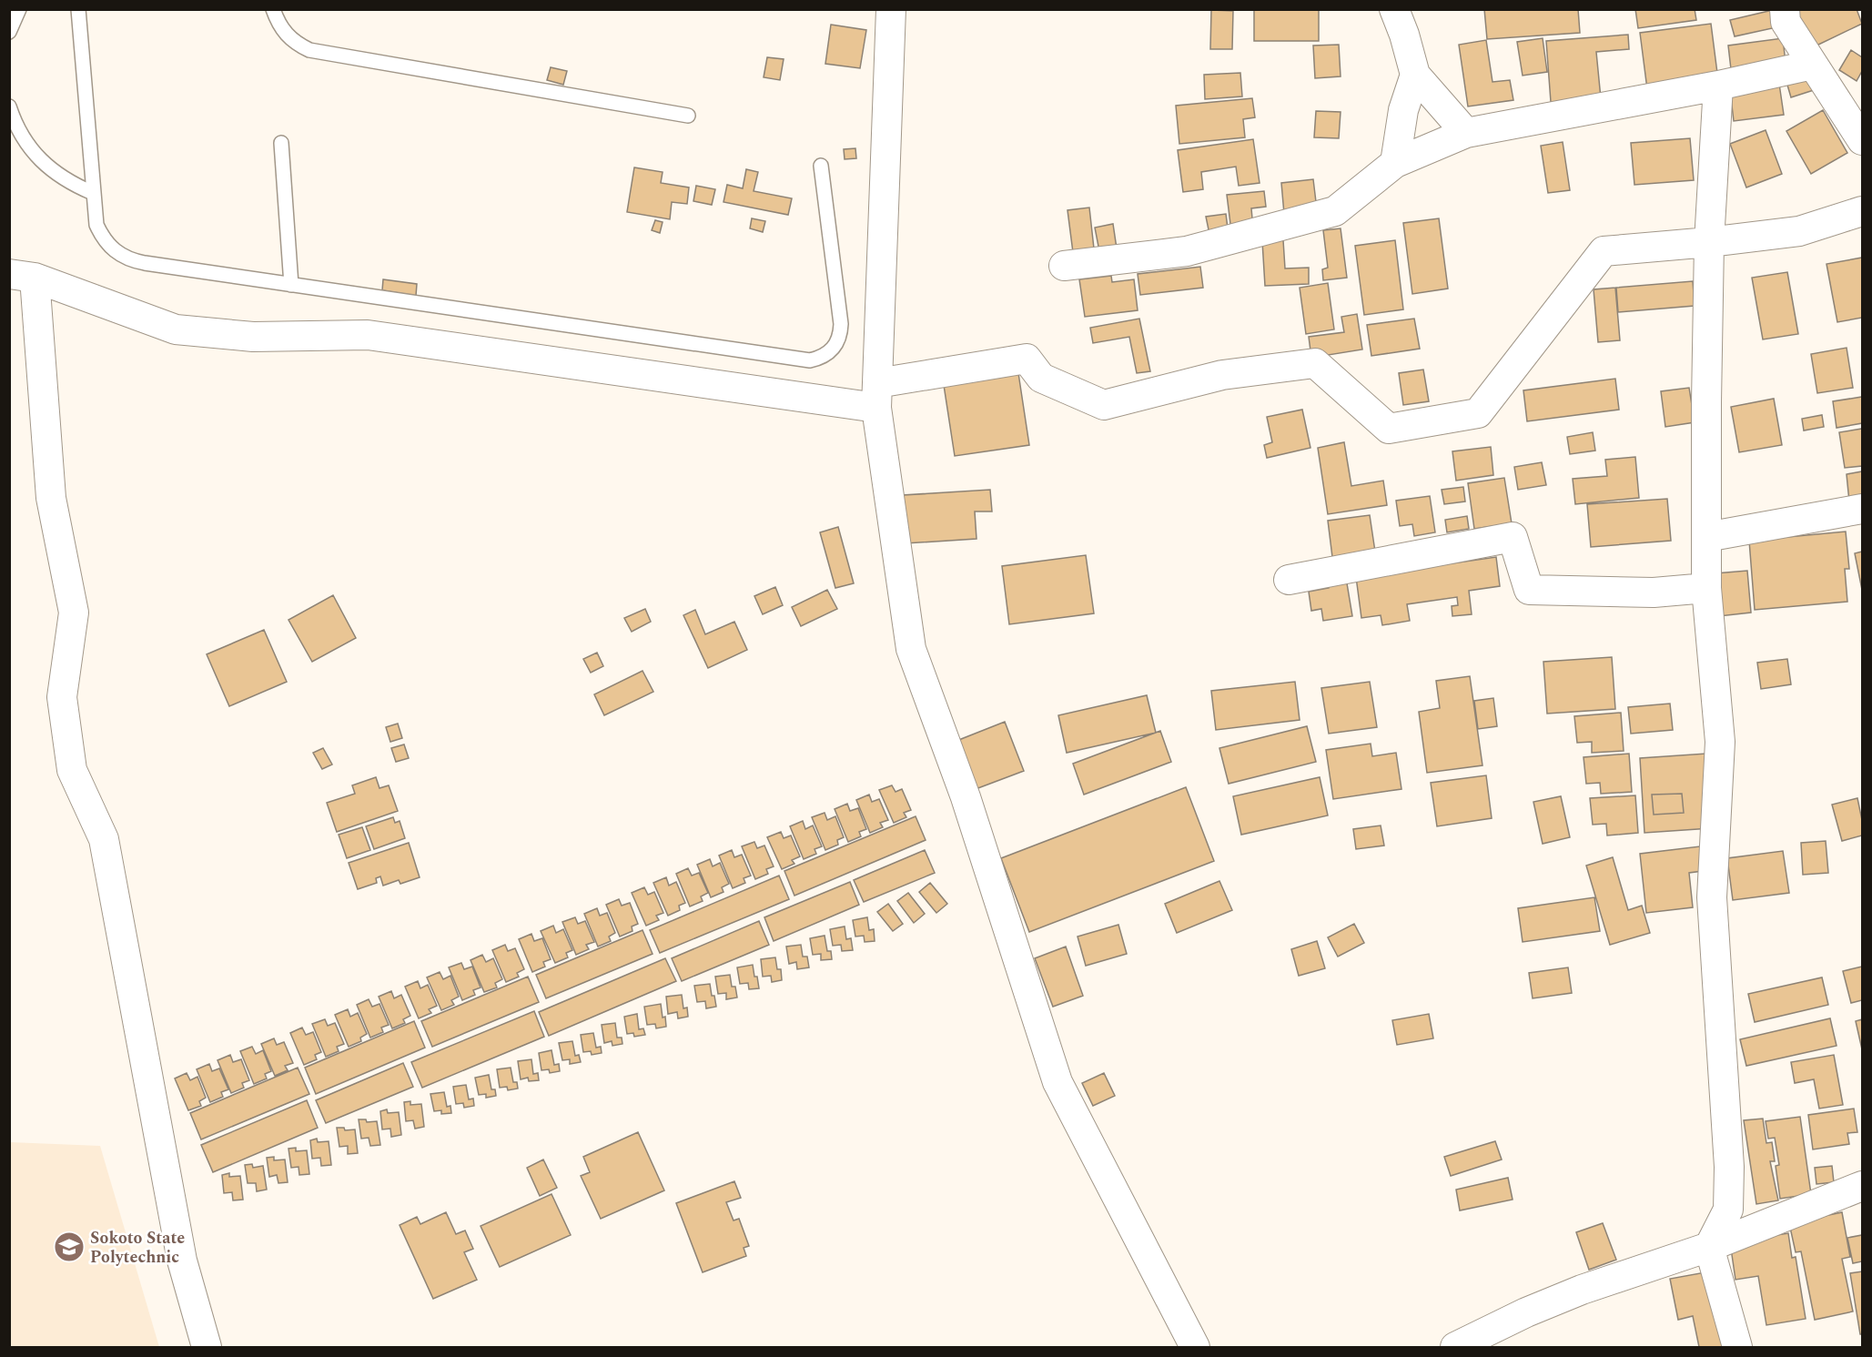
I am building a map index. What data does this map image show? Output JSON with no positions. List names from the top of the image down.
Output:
{
  "places": {
    "school or university": ["Sokoto State Polytechnic"]
  }
}
